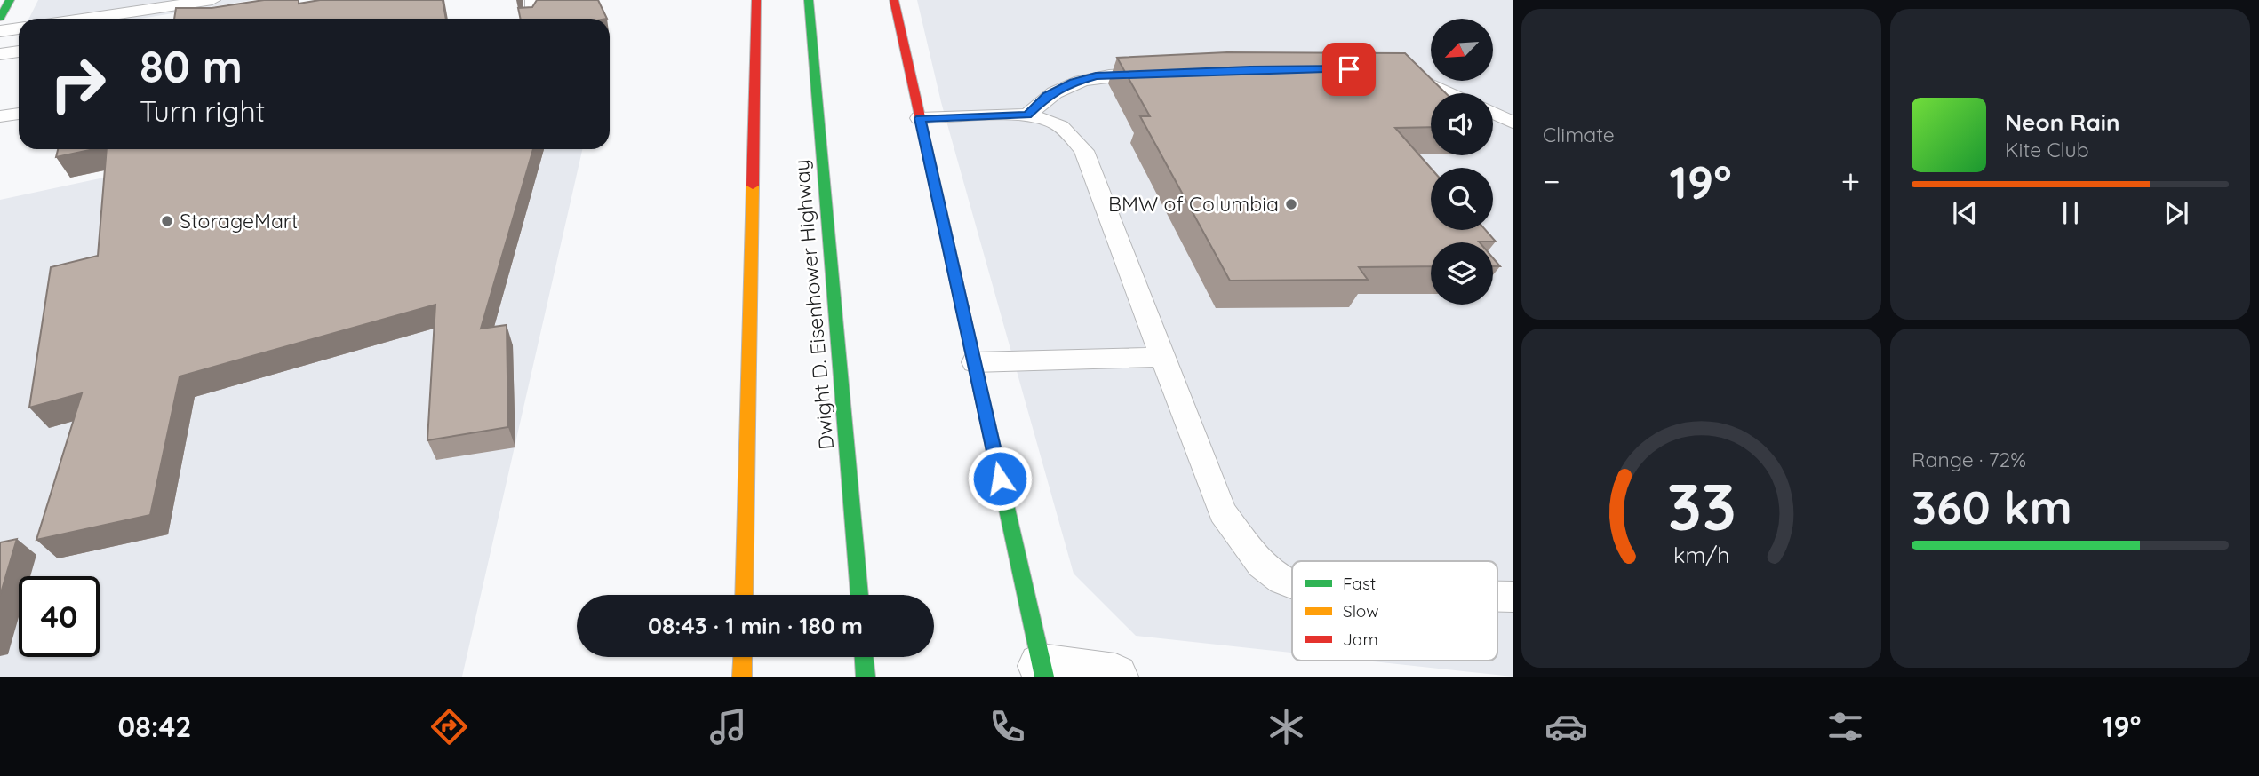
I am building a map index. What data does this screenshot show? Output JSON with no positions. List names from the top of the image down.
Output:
{
  "streets": {
    "main road": ["Dwight D. Eisenhower Highway"]
  },
  "places": ["BMW of Columbia", "StorageMart"],
  "legend": ["Fast", "Slow", "Jam"],
  "north": "bottom left",
  "page": {
    "tile": [
      "Climate",
      ["Range · 72%", "360 km"]
    ],
    "turn": ["80 m", "Turn right"],
    "song": ["Neon Rain", "Kite Club"],
    "heat": ["−", "19°", "+"],
    "limit": "40",
    "trip": "08:43 · 1 min · 180 m",
    "tabs": ["08:42", "19°"],
    "gauge": ["33", "km/h"]
  }
}
